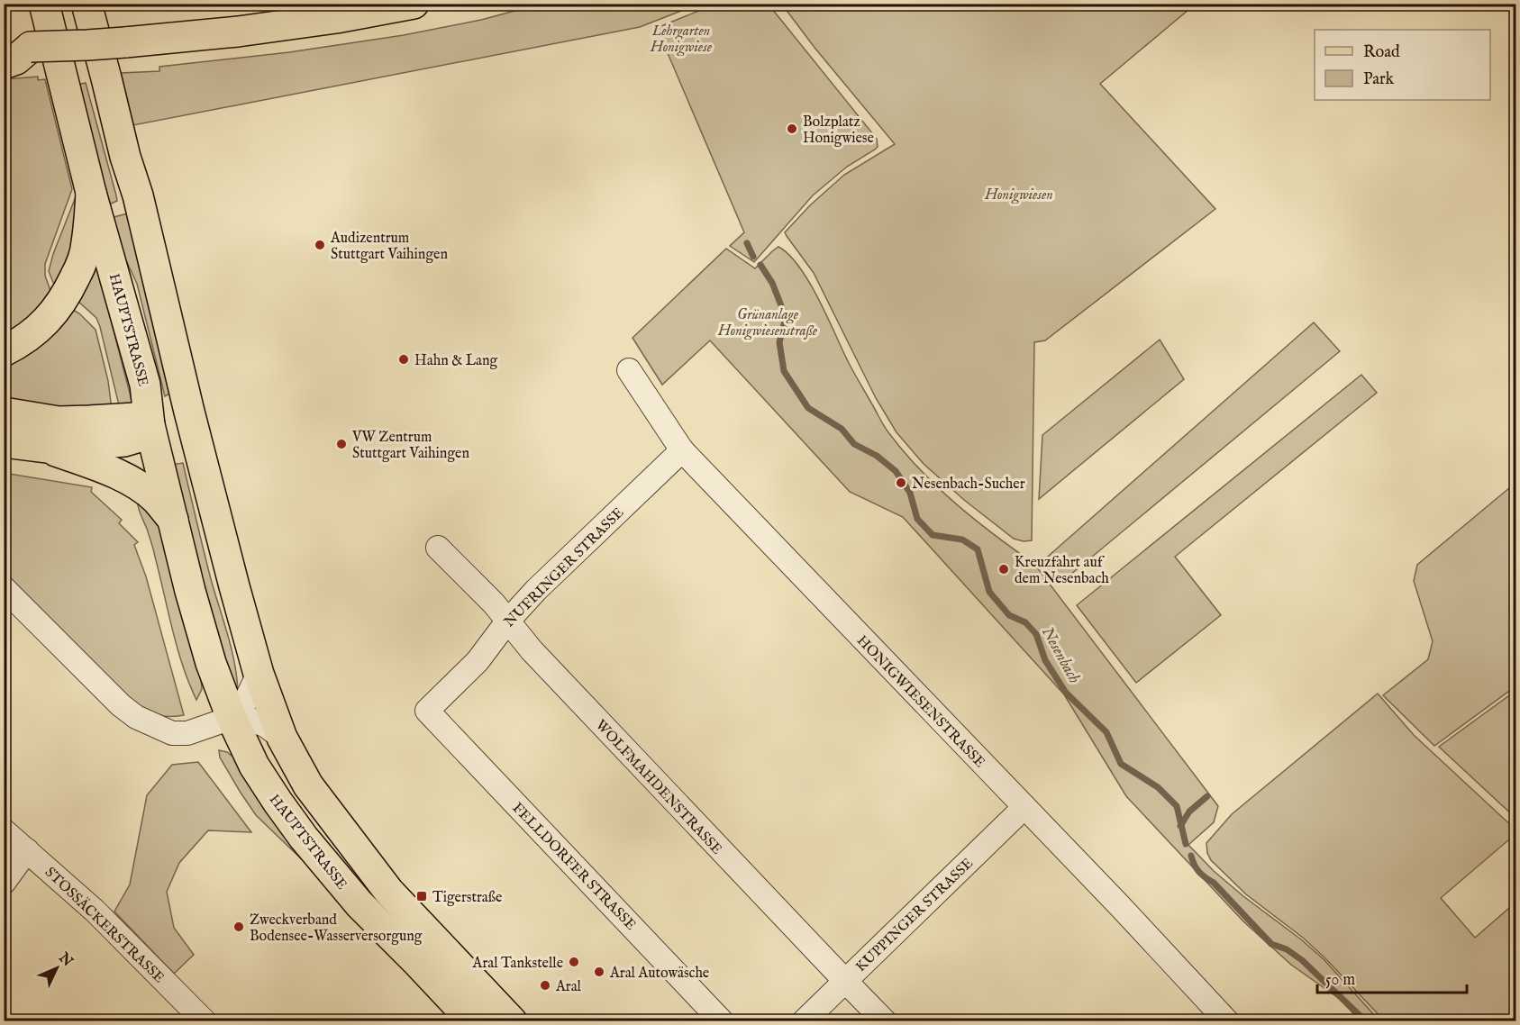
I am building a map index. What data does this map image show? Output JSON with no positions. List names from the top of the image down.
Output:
{
  "streets": {
    "main road": ["HAUPTSTRASSE"],
    "street": [
      "NUFRINGER STRASSE",
      "HONIGWIESENSTRASSE",
      "WOLFMAHDENSTRASSE",
      "FELLDORFER STRASSE",
      "KUPPINGER STRASSE",
      "STOSSÄCKERSTRASSE"
    ]
  },
  "crossings": [
    ["NUFRINGER STRASSE", "HONIGWIESENSTRASSE"],
    ["NUFRINGER STRASSE", "WOLFMAHDENSTRASSE"],
    ["NUFRINGER STRASSE", "FELLDORFER STRASSE"],
    ["HONIGWIESENSTRASSE", "KUPPINGER STRASSE"],
    ["WOLFMAHDENSTRASSE", "KUPPINGER STRASSE"]
  ],
  "water": ["Nesenbach"],
  "parks": ["Lehrgarten Honigwiese", "Honigwiesen", "Grünanlage Honigwiesenstraße"],
  "places": {
    "other": [
      "Bolzplatz Honigwiese",
      "Audizentrum Stuttgart Vaihingen",
      "Hahn & Lang",
      "VW Zentrum Stuttgart Vaihingen",
      "Nesenbach-Sucher",
      "Kreuzfahrt auf dem Nesenbach",
      "Zweckverband Bodensee-Wasserversorgung",
      "Aral Tankstelle",
      "Aral Autowäsche",
      "Aral"
    ],
    "transit": ["Tigerstraße"]
  },
  "legend": ["Road", "Park"],
  "scale_bar": "50 m",
  "north": "top right"
}
